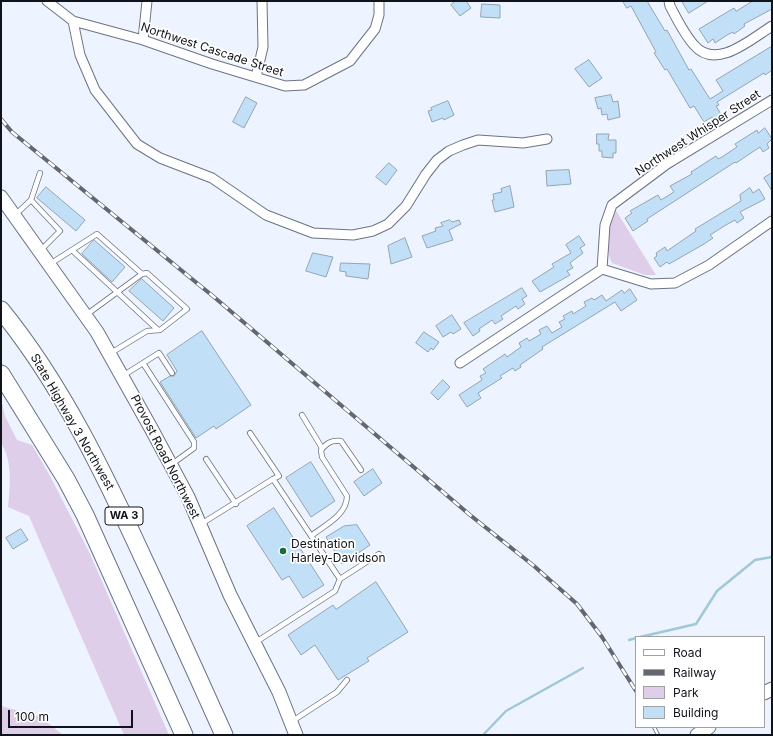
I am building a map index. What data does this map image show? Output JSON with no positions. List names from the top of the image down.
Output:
{
  "streets": {
    "highway": ["State Highway 3 Northwest", "WA 3"],
    "street": ["Northwest Cascade Street", "Northwest Whisper Street", "Provost Road Northwest"]
  },
  "places": ["Destination Harley-Davidson"],
  "legend": [
    "Road",
    "Railway",
    "Park",
    "Building"
  ],
  "scale_bar": "100 m"
}
